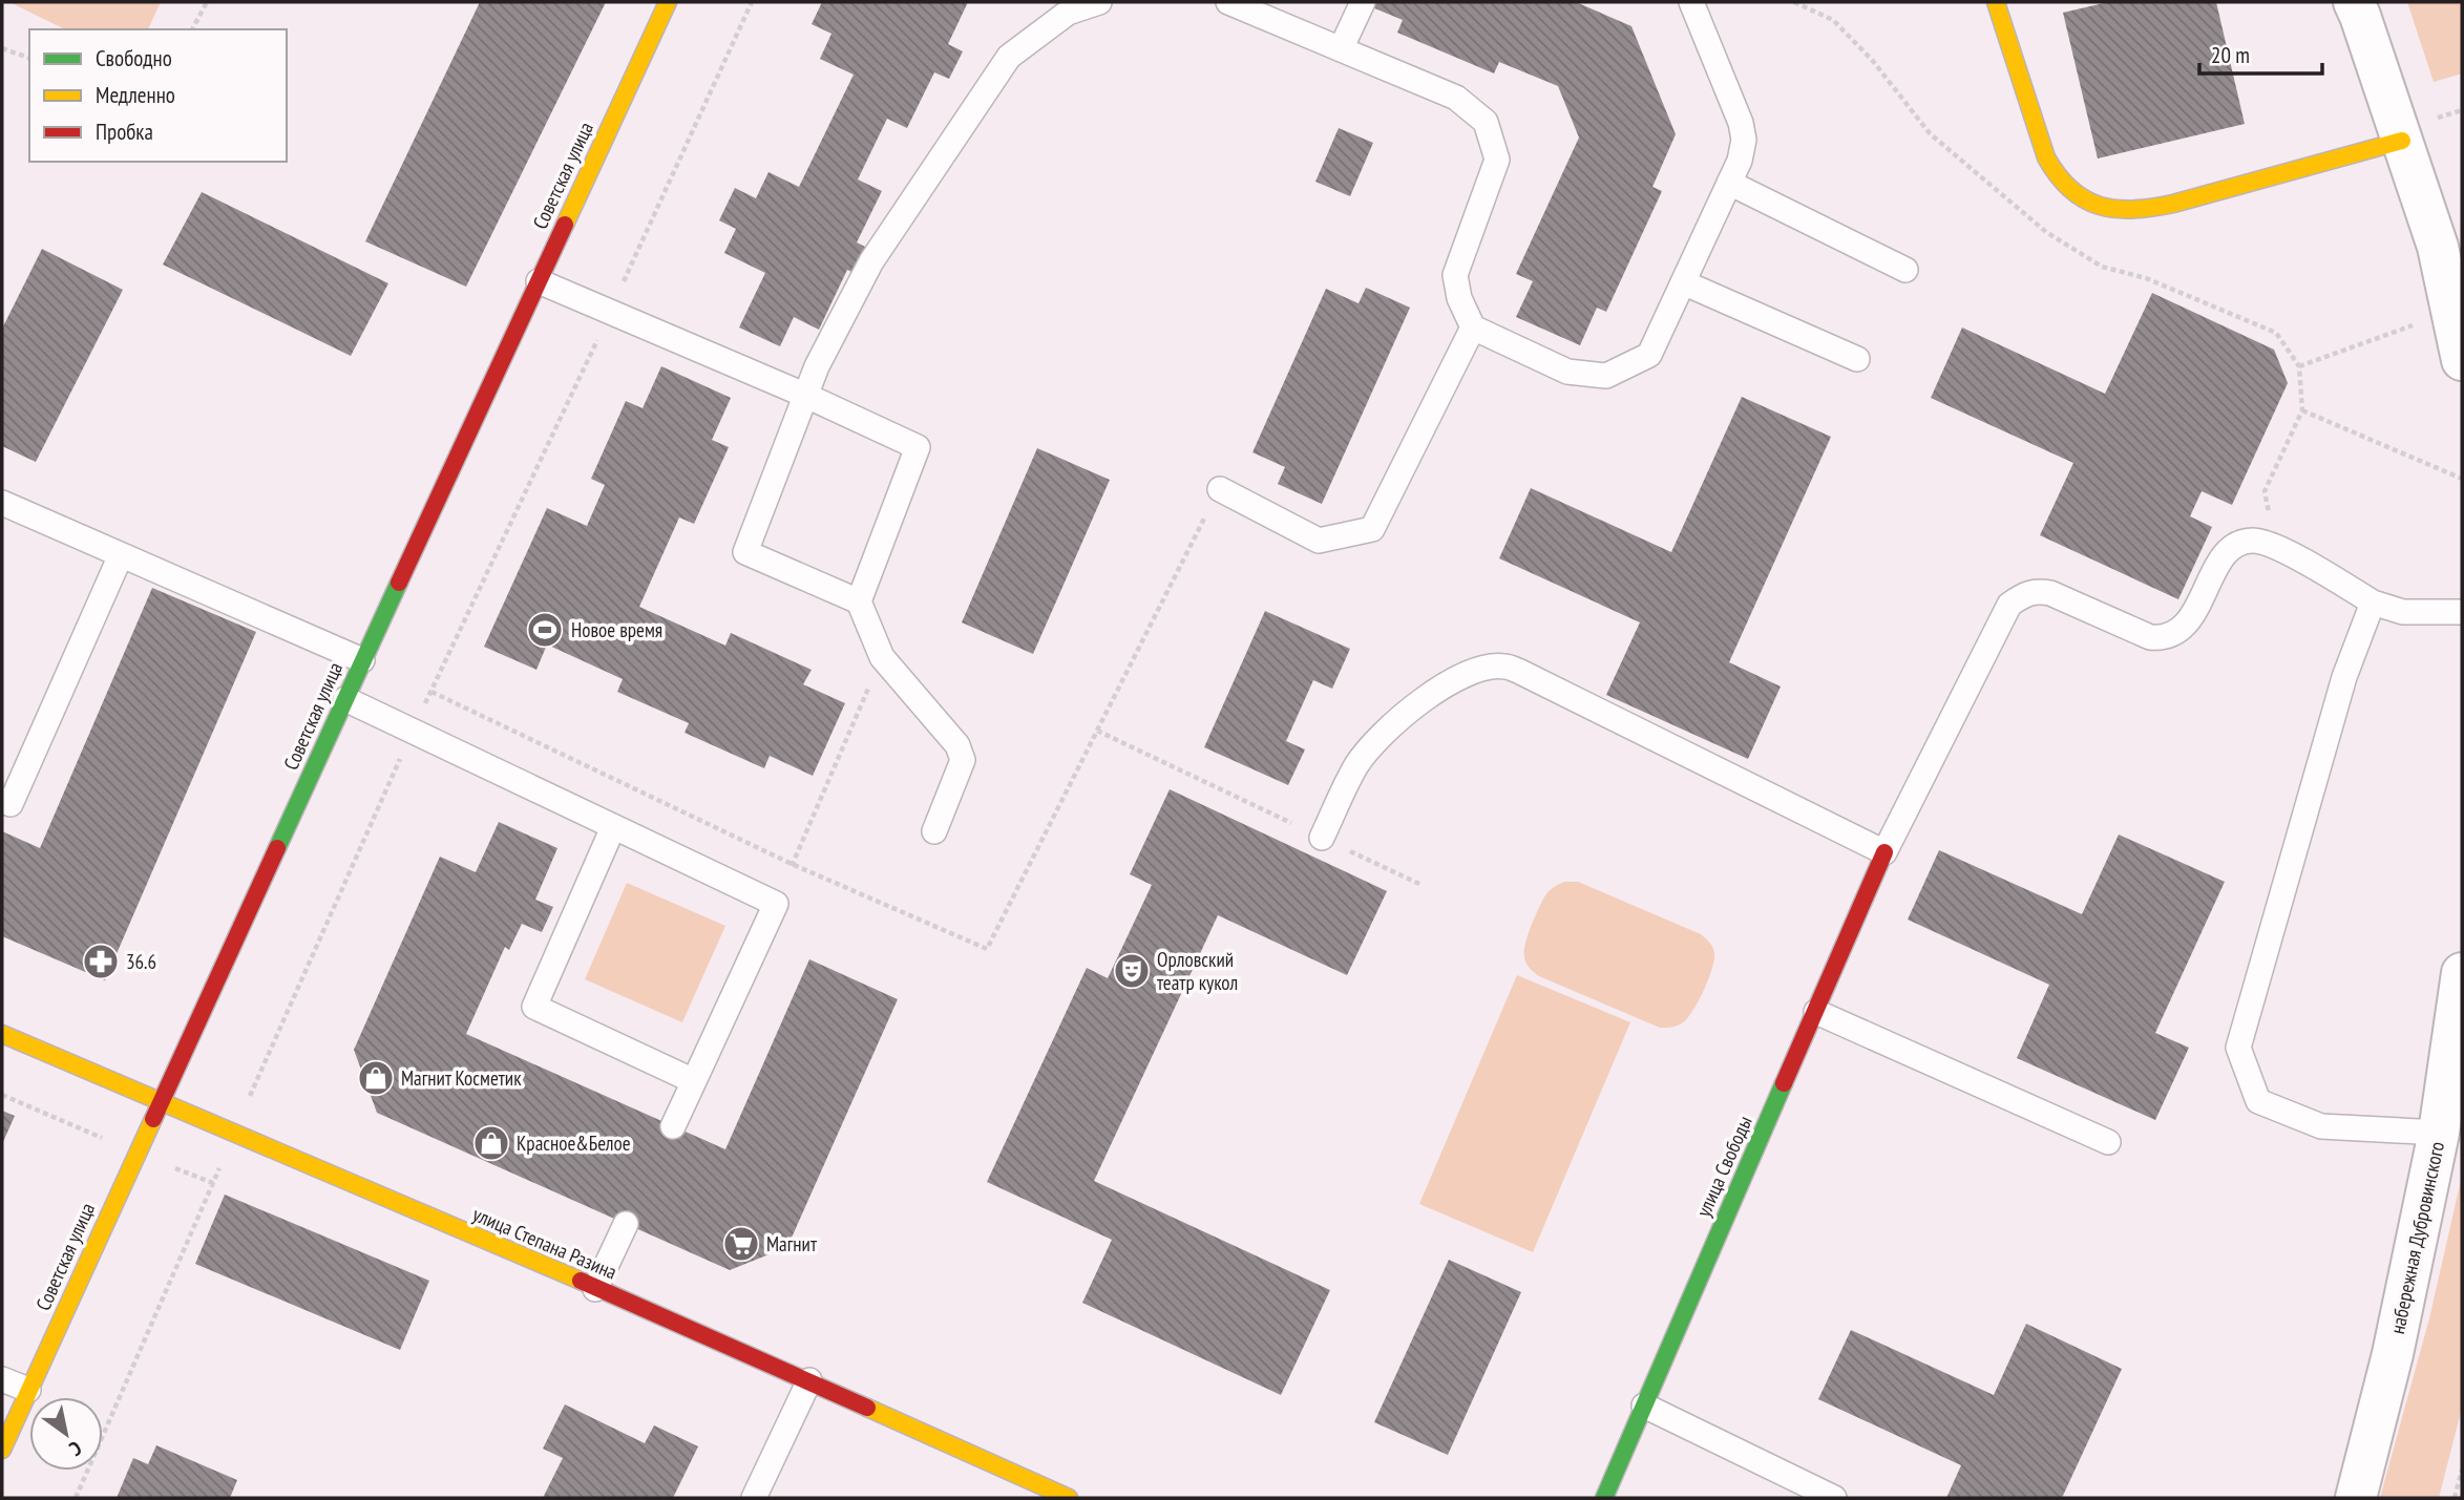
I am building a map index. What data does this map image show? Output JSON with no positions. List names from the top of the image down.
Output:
{
  "streets": {
    "street": [
      "Советская улица",
      "улица Свободы",
      "набережная Дубровинского",
      "улица Степана Разина"
    ]
  },
  "crossings": [
    ["Советская улица", "улица Степана Разина"]
  ],
  "places": {
    "sports": ["Новое время"],
    "pharmacy": ["36.6"],
    "theatre": ["Орловский театр кукол"],
    "shop": ["Магнит Косметик", "Красное&Белое"],
    "supermarket": ["Магнит"]
  },
  "legend": ["Свободно", "Медленно", "Пробка"],
  "scale_bar": "20 m",
  "north": "bottom right"
}
